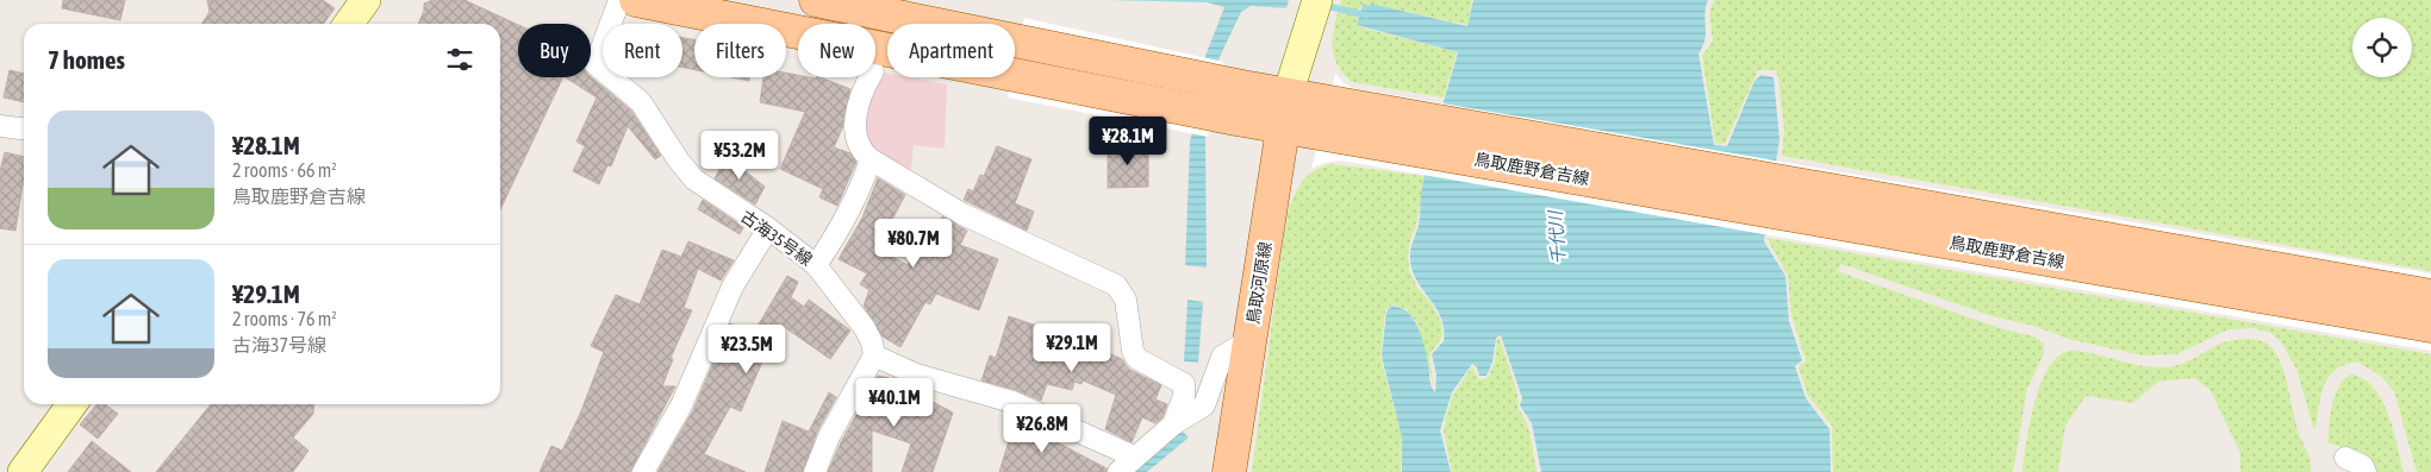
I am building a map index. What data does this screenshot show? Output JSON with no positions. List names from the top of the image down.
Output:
{
  "streets": {
    "main road": ["鳥取鹿野倉吉線", "鳥取河原線"],
    "street": ["古海35号線"]
  },
  "crossings": [
    ["鳥取鹿野倉吉線", "鳥取河原線"]
  ],
  "water": ["千代川"],
  "page": {
    "chip": [
      "Buy",
      "Rent",
      "Filters",
      "New",
      "Apartment"
    ],
    "heading": "7 homes",
    "list": [
      {
        "name": "¥28.1M",
        "note": "2 rooms · 66 m² · 鳥取鹿野倉吉線"
      },
      {
        "name": "¥29.1M",
        "note": "2 rooms · 76 m² · 古海37号線"
      }
    ],
    "price": [
      "¥28.1M",
      "¥53.2M",
      "¥80.7M",
      "¥29.1M",
      "¥23.5M",
      "¥40.1M",
      "¥26.8M"
    ]
  }
}
